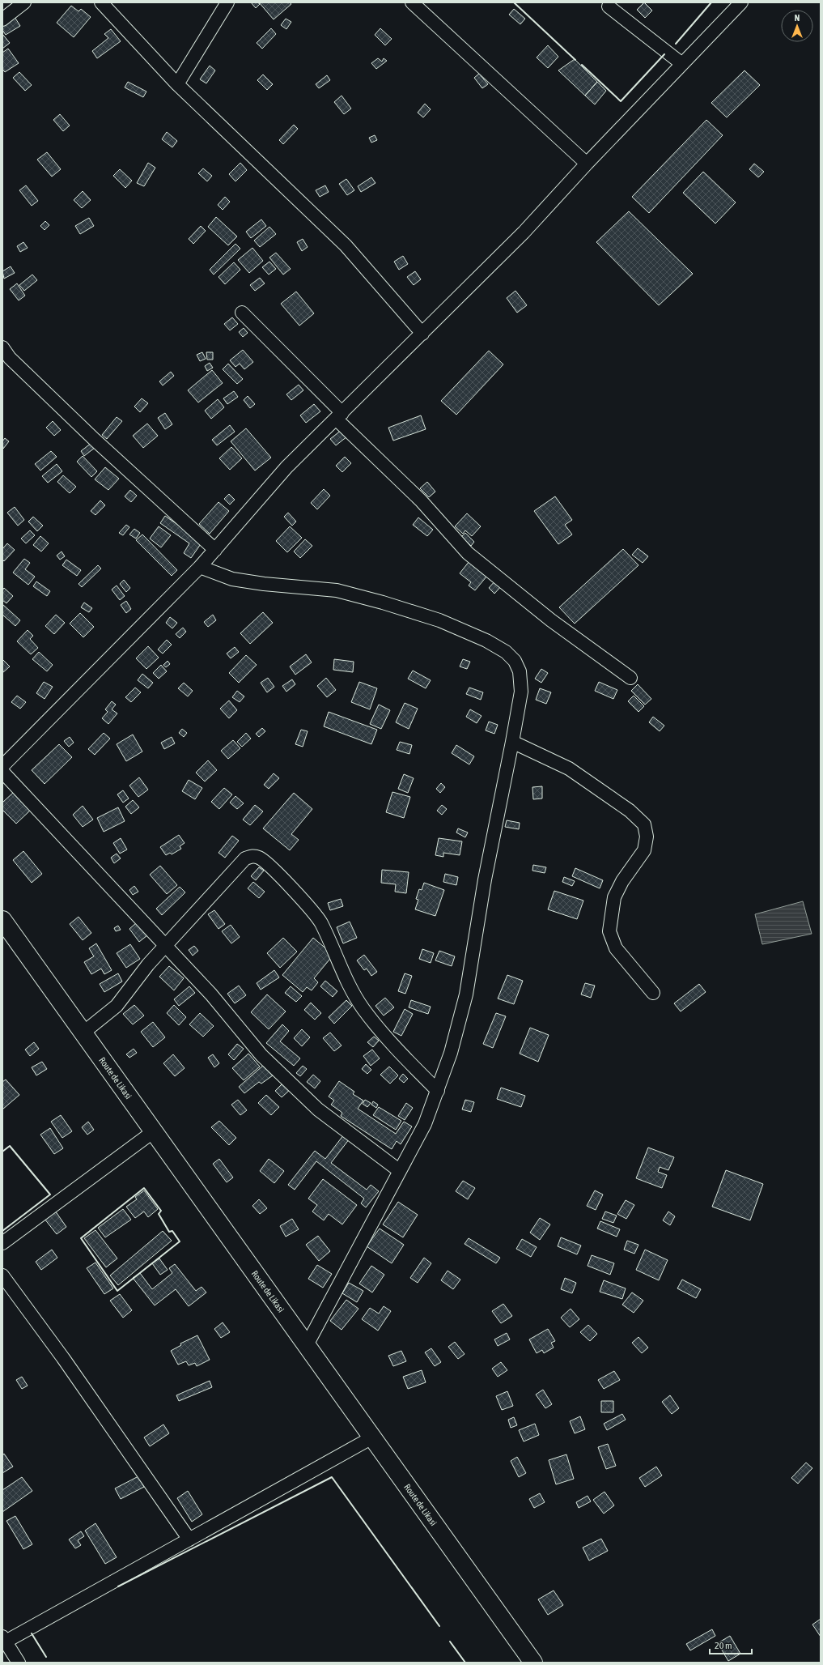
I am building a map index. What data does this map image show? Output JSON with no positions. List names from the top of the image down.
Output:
{
  "streets": {
    "highway": ["Route de Likasi"]
  },
  "scale_bar": "20 m",
  "north": "top"
}
